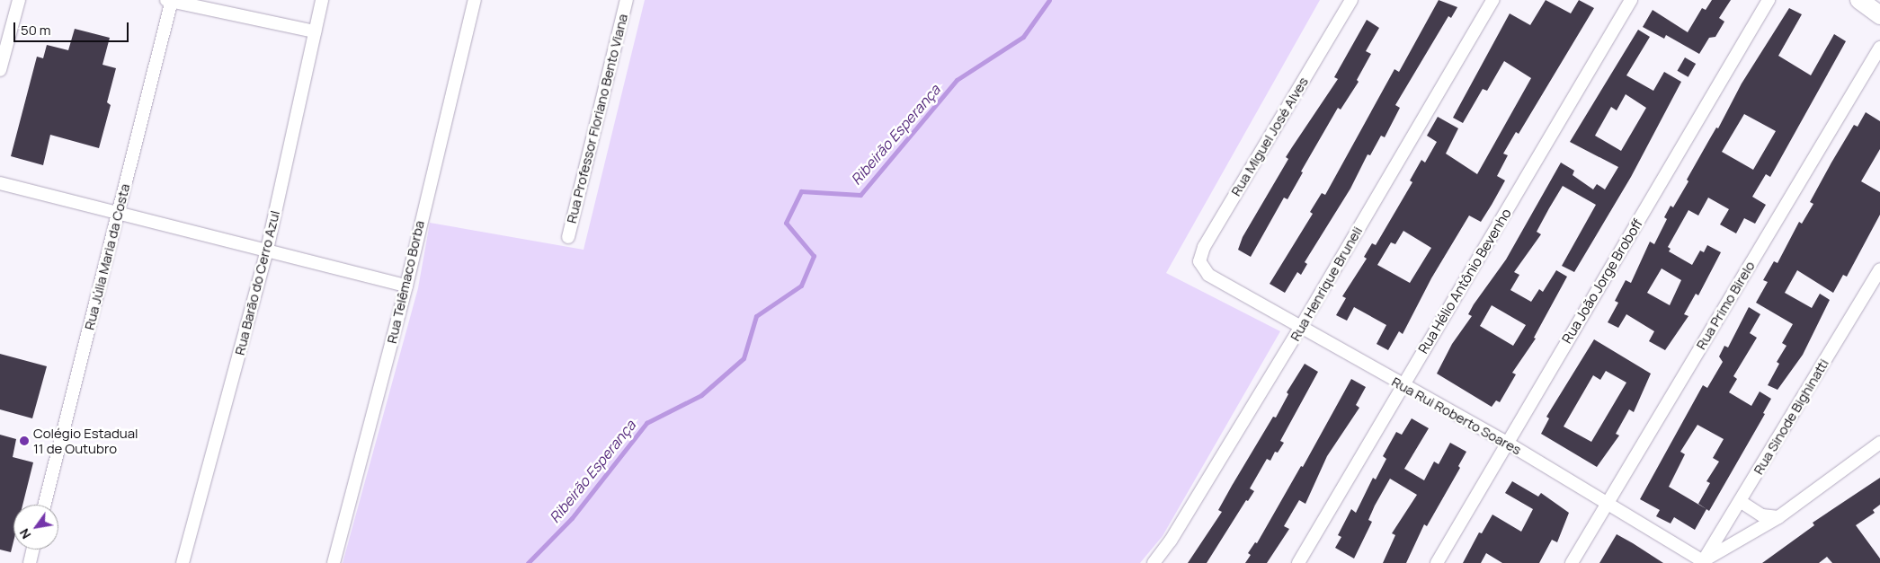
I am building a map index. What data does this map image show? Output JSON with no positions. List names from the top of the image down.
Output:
{
  "streets": {
    "street": [
      "Rua Professor Floriano Bento Viana",
      "Rua Miguel José Alves",
      "Rua Júlia Maria da Costa",
      "Rua Hélio Antônio Bevenho",
      "Rua João Jorge Broboff",
      "Rua Telêmaco Borba",
      "Rua Barão do Cerro Azul",
      "Rua Henrique Bruneli",
      "Rua Primo Birelo",
      "Rua Rui Roberto Soares",
      "Rua Sinode Bighinatti"
    ]
  },
  "crossings": [
    ["Rua Miguel José Alves", "Rua Rui Roberto Soares"],
    ["Rua Hélio Antônio Bevenho", "Rua Rui Roberto Soares"],
    ["Rua João Jorge Broboff", "Rua Rui Roberto Soares"],
    ["Rua Henrique Bruneli", "Rua Rui Roberto Soares"],
    ["Rua Primo Birelo", "Rua Rui Roberto Soares"],
    ["Rua Rui Roberto Soares", "Rua Sinode Bighinatti"]
  ],
  "water": ["Ribeirão Esperança"],
  "places": ["Colégio Estadual 11 de Outubro"],
  "scale_bar": "50 m",
  "north": "bottom left"
}
